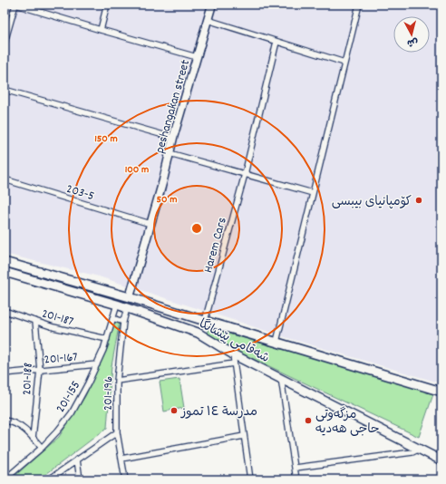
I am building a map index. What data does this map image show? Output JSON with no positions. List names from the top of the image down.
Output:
{
  "streets": {
    "main road": ["شەقامی پێشانگا"],
    "street": [
      "peshangakan street",
      "203-5",
      "Harem Cars",
      "201-187",
      "201-167",
      "201-188",
      "201-196",
      "201-155"
    ]
  },
  "crossings": [
    ["peshangakan street", "203-5"],
    ["peshangakan street", "شەقامی پێشانگا"],
    ["Harem Cars", "شەقامی پێشانگا"],
    ["201-187", "201-188"],
    ["201-187", "201-155"],
    ["شەقامی پێشانگا", "201-196"],
    ["شەقامی پێشانگا", "201-155"],
    ["201-167", "201-188"],
    ["201-167", "201-155"]
  ],
  "places": ["كۆمپانیای بیبسی", "مدرسة ١٤ تموز", "مزگەوتی حاجی هەدیە"],
  "north": "bottom",
  "rings": ["150 m", "100 m", "50 m"]
}
